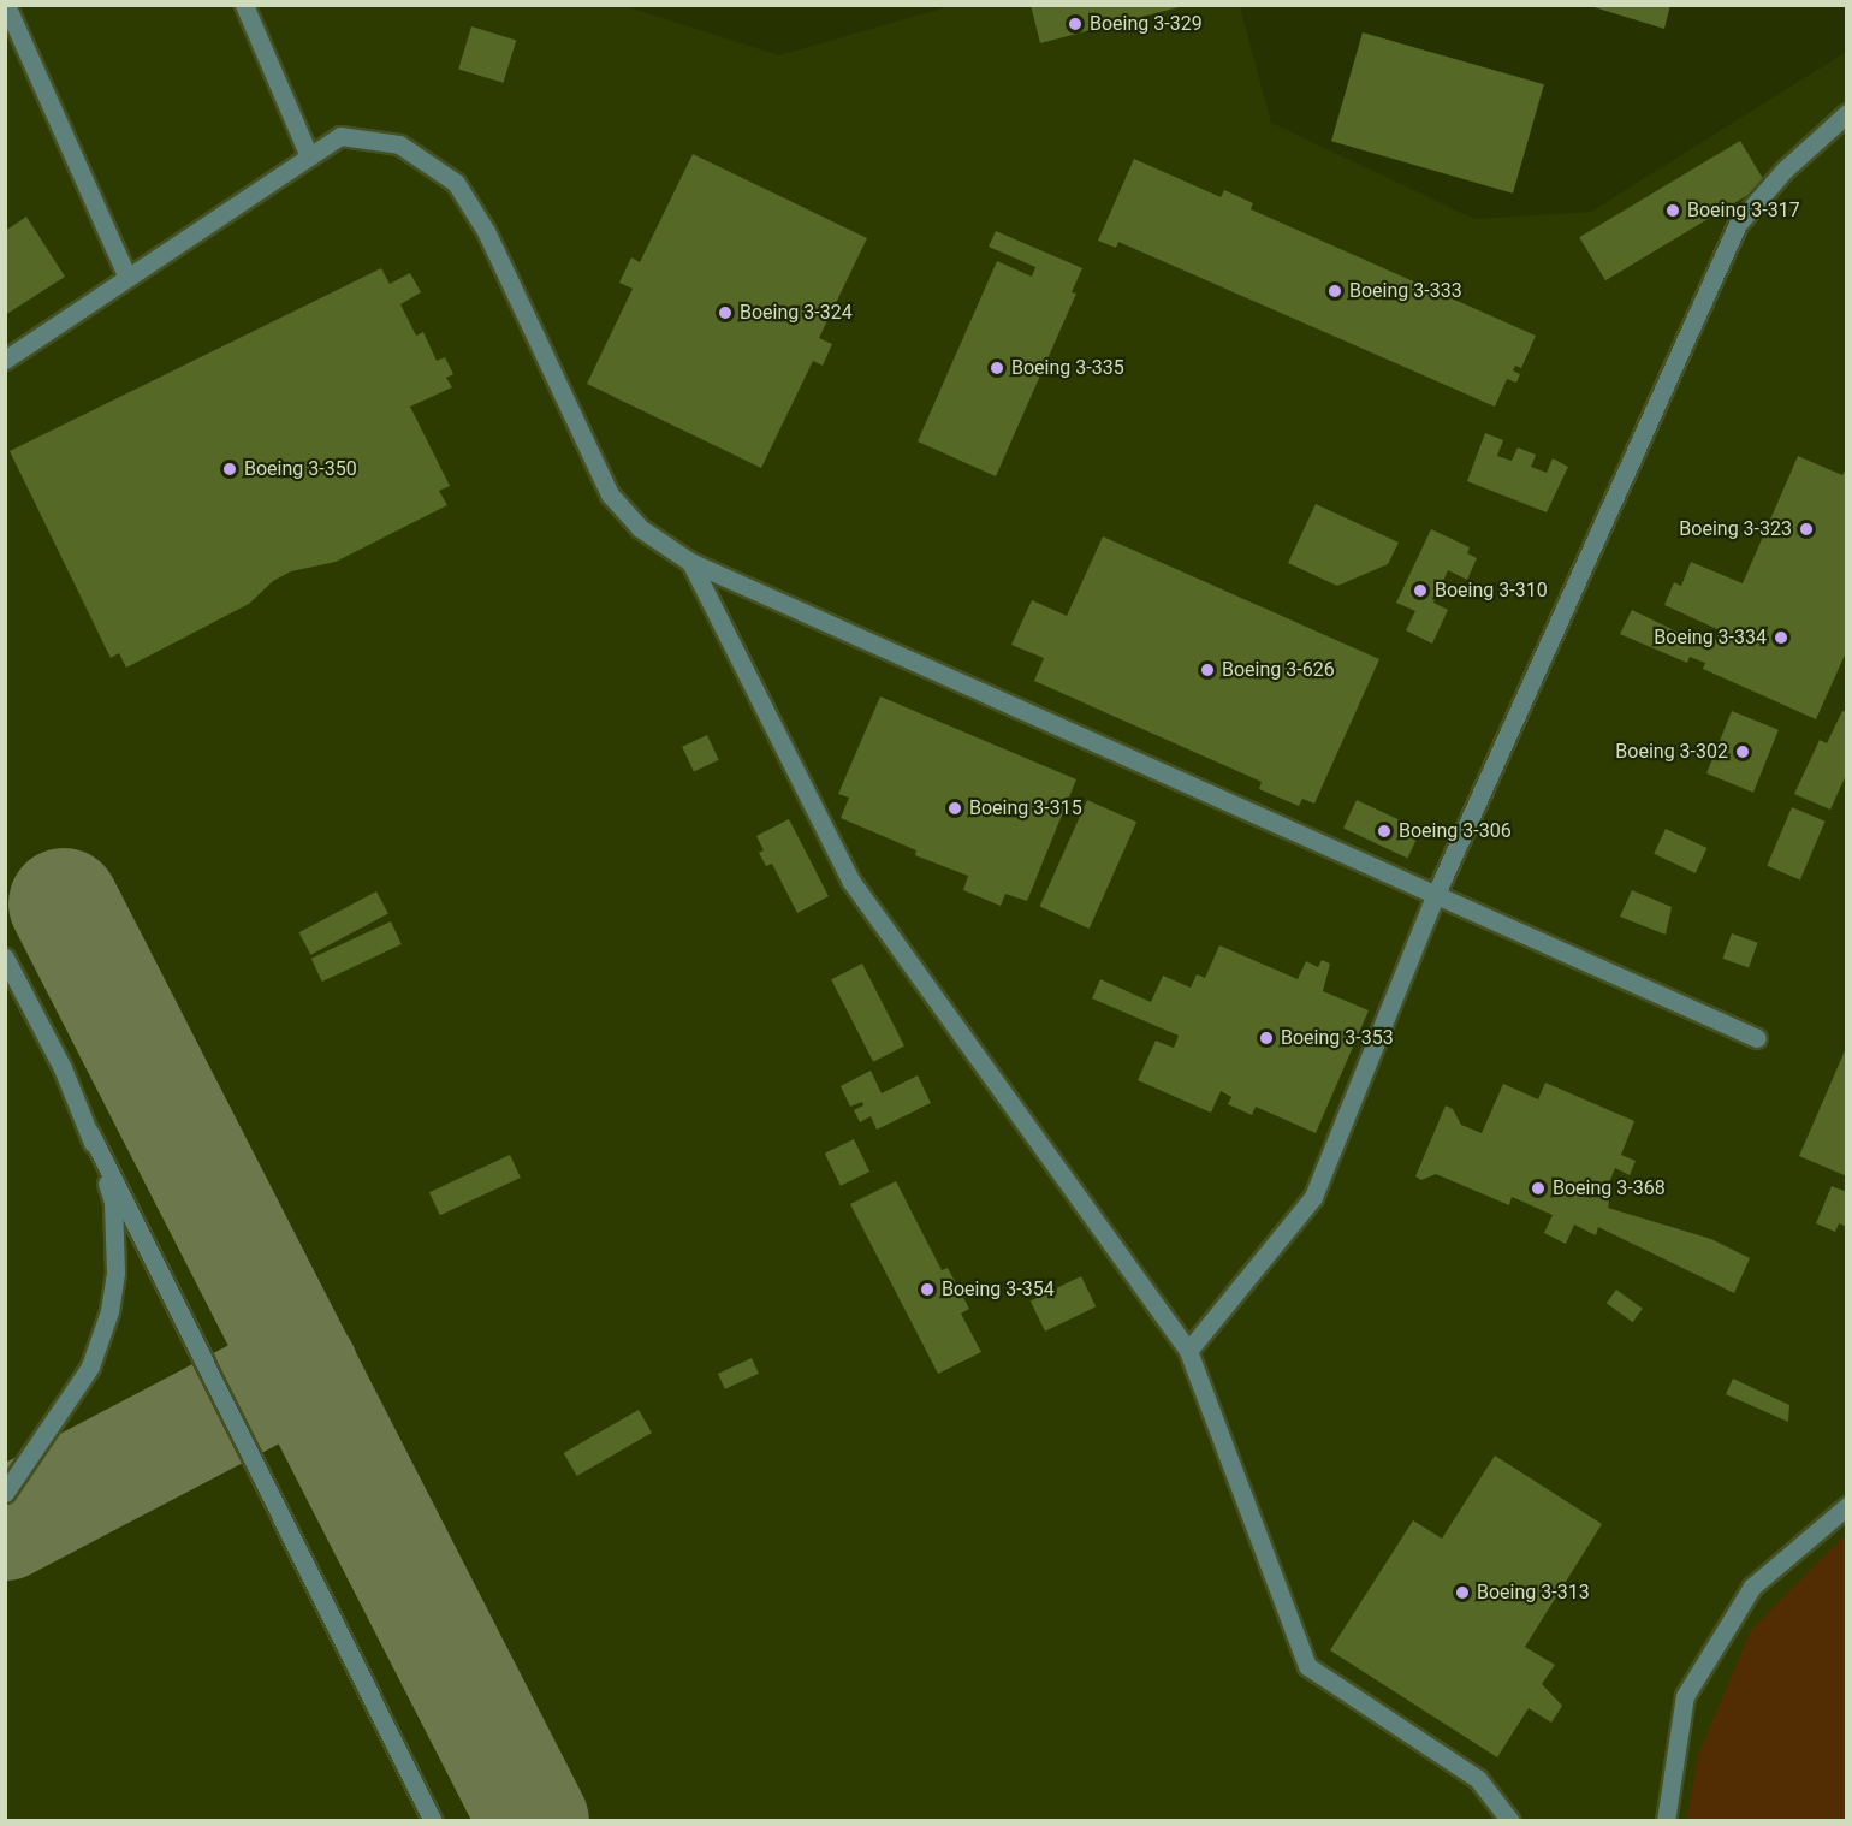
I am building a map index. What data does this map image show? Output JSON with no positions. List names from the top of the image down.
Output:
{
  "places": [
    "Boeing 3-329",
    "Boeing 3-317",
    "Boeing 3-333",
    "Boeing 3-324",
    "Boeing 3-335",
    "Boeing 3-350",
    "Boeing 3-323",
    "Boeing 3-310",
    "Boeing 3-334",
    "Boeing 3-626",
    "Boeing 3-302",
    "Boeing 3-315",
    "Boeing 3-306",
    "Boeing 3-353",
    "Boeing 3-368",
    "Boeing 3-354",
    "Boeing 3-313"
  ]
}
